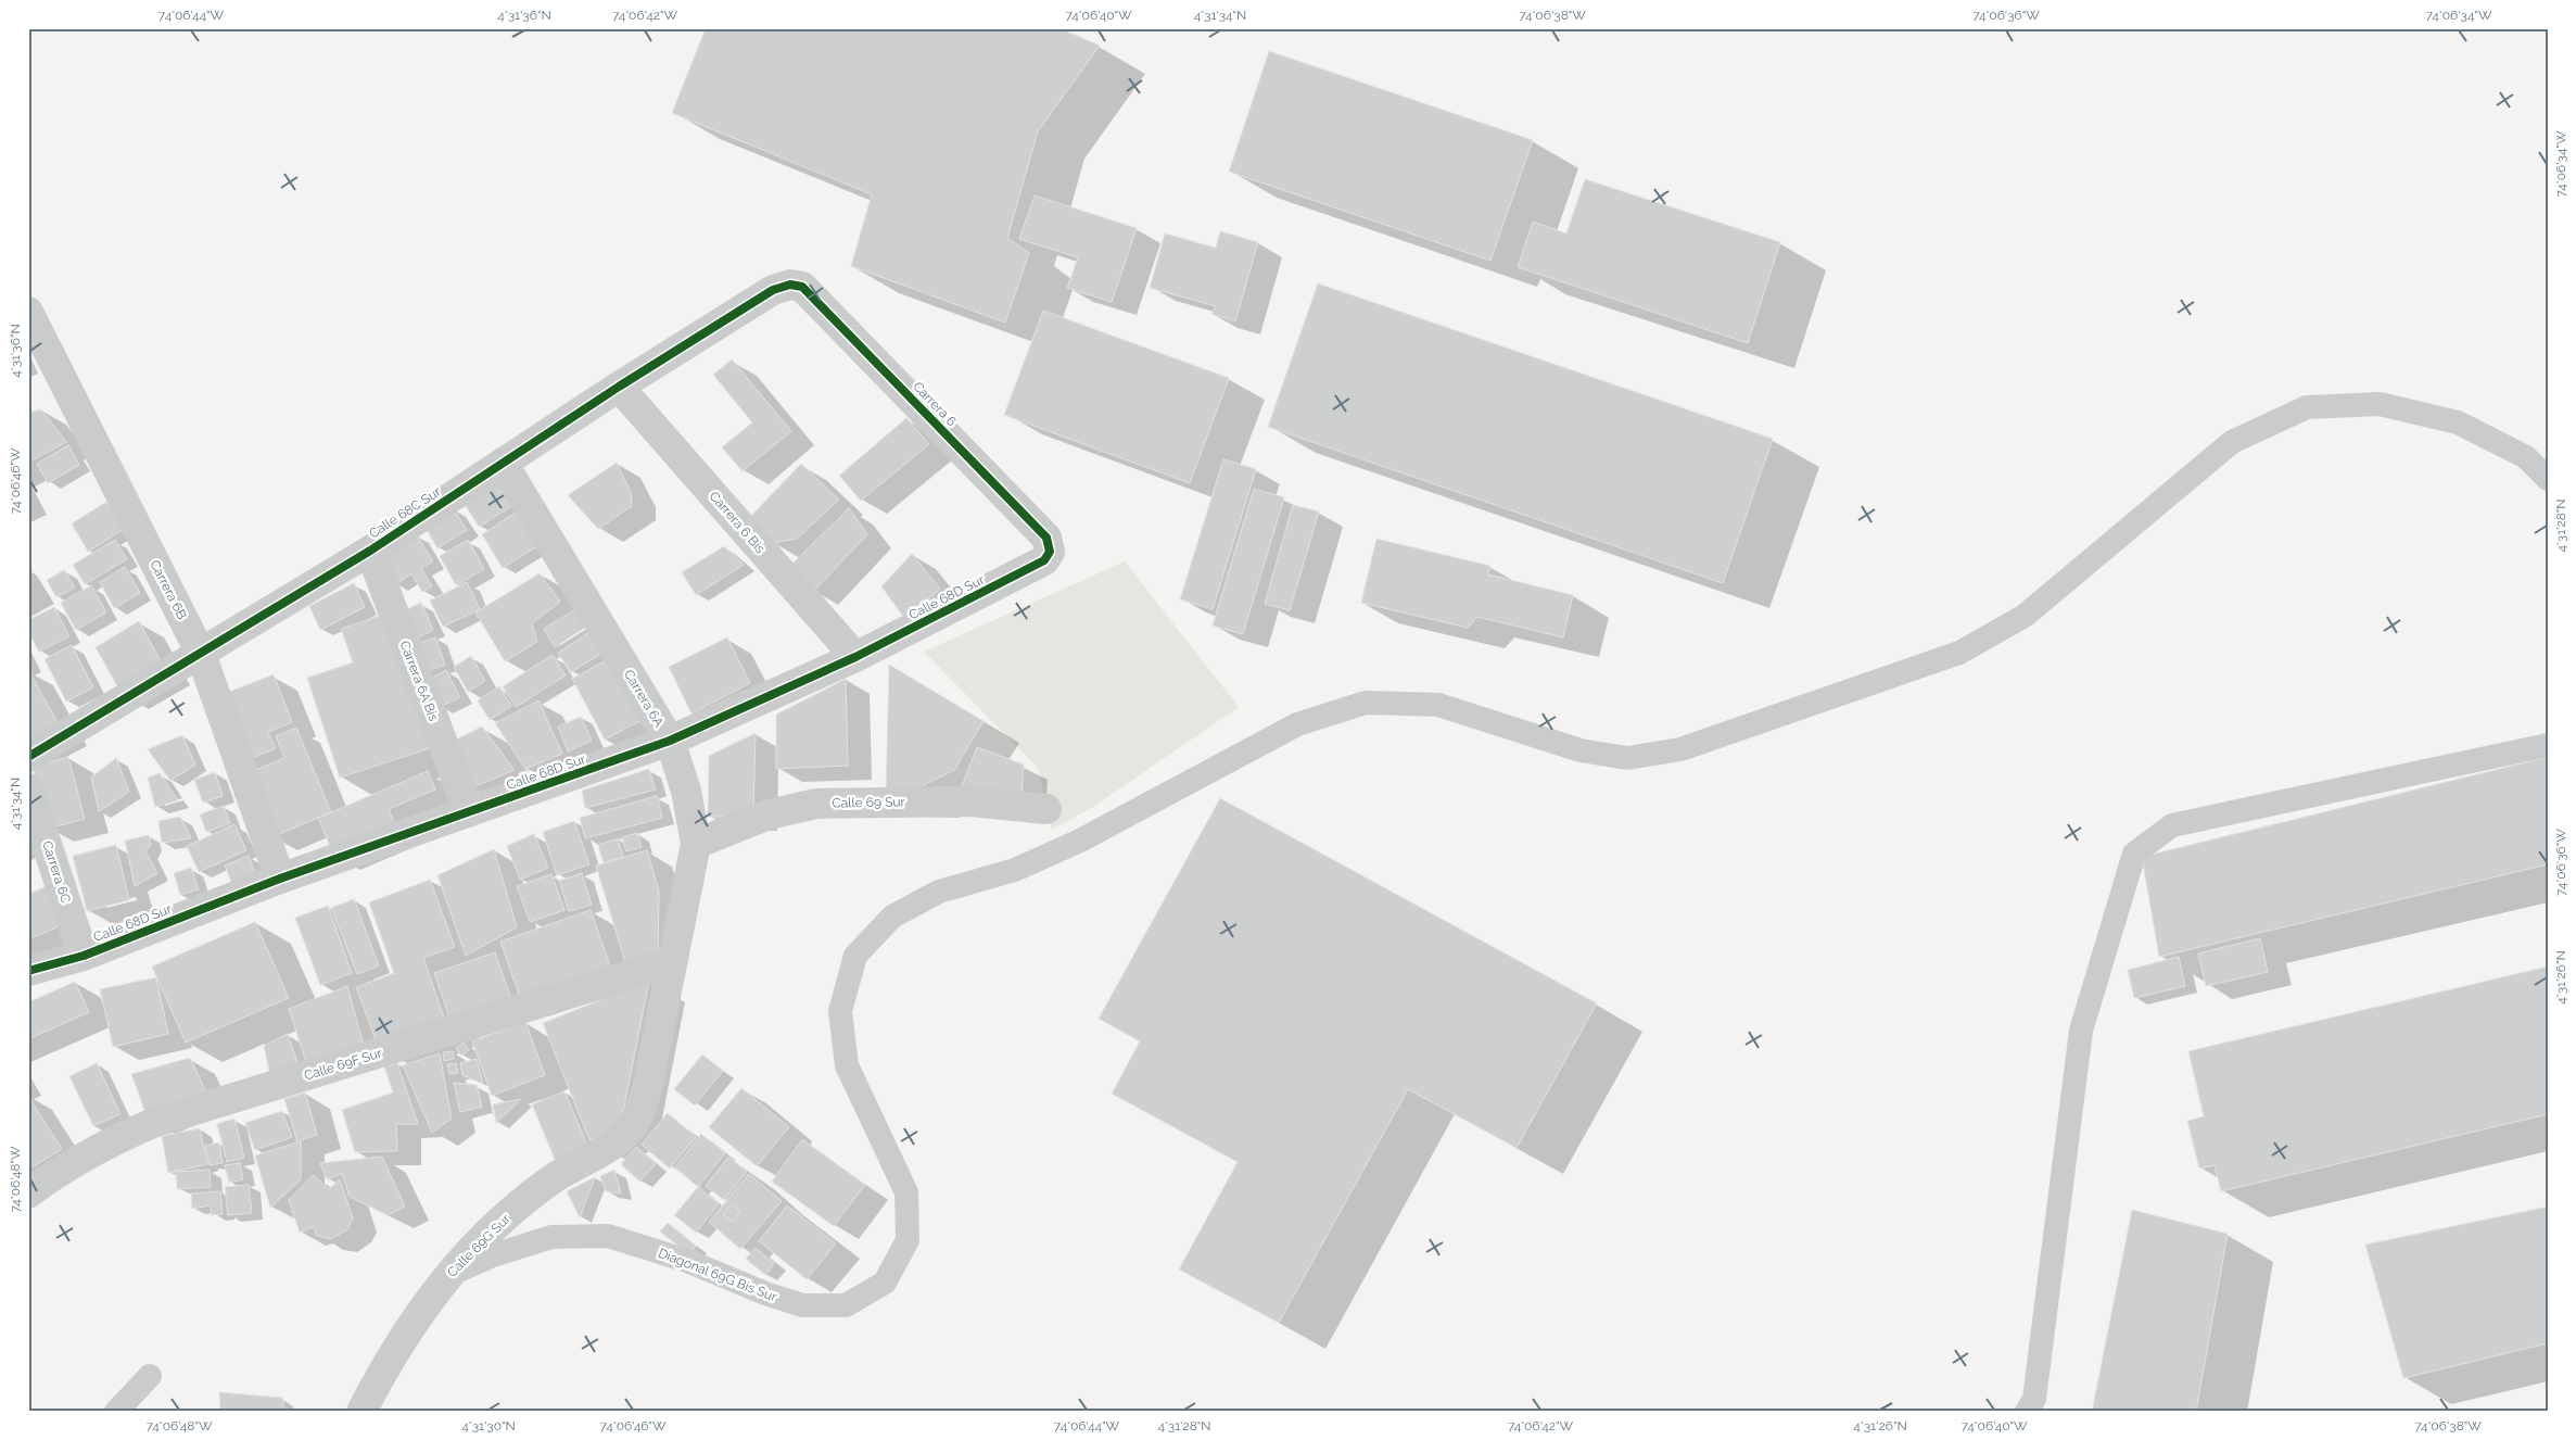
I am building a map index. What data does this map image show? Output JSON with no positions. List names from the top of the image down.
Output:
{
  "streets": {
    "street": [
      "Carrera 6",
      "Calle 68C Sur",
      "Carrera 6 Bis",
      "Carrera 6B",
      "Calle 68D Sur",
      "Carrera 6A Bis",
      "Carrera 6A",
      "Calle 69 Sur",
      "Carrera 6C",
      "Calle 69F Sur",
      "Calle 69G Sur"
    ],
    "lane": ["Diagonal 69G Bis Sur"]
  },
  "crossings": [
    ["Carrera 6", "Calle 68C Sur"],
    ["Carrera 6", "Calle 68D Sur"],
    ["Calle 68C Sur", "Carrera 6 Bis"],
    ["Calle 68C Sur", "Carrera 6B"],
    ["Calle 68C Sur", "Carrera 6A Bis"],
    ["Calle 68C Sur", "Carrera 6A"],
    ["Carrera 6 Bis", "Calle 68D Sur"],
    ["Carrera 6B", "Calle 68D Sur"],
    ["Calle 68D Sur", "Carrera 6A Bis"],
    ["Calle 68D Sur", "Carrera 6A"],
    ["Calle 68D Sur", "Carrera 6C"],
    ["Carrera 6A", "Calle 69 Sur"],
    ["Carrera 6A", "Calle 69F Sur"],
    ["Carrera 6A", "Calle 69G Sur"],
    ["Calle 69G Sur", "Diagonal 69G Bis Sur"]
  ],
  "coordinates": [
    "74°06'44\"W",
    "4°31'36\"N",
    "74°06'42\"W",
    "74°06'40\"W",
    "4°31'34\"N",
    "74°06'38\"W",
    "74°06'36\"W",
    "74°06'34\"W",
    "74°06'46\"W",
    "4°31'28\"N",
    "4°31'26\"N",
    "74°06'48\"W",
    "4°31'30\"N"
  ]
}
